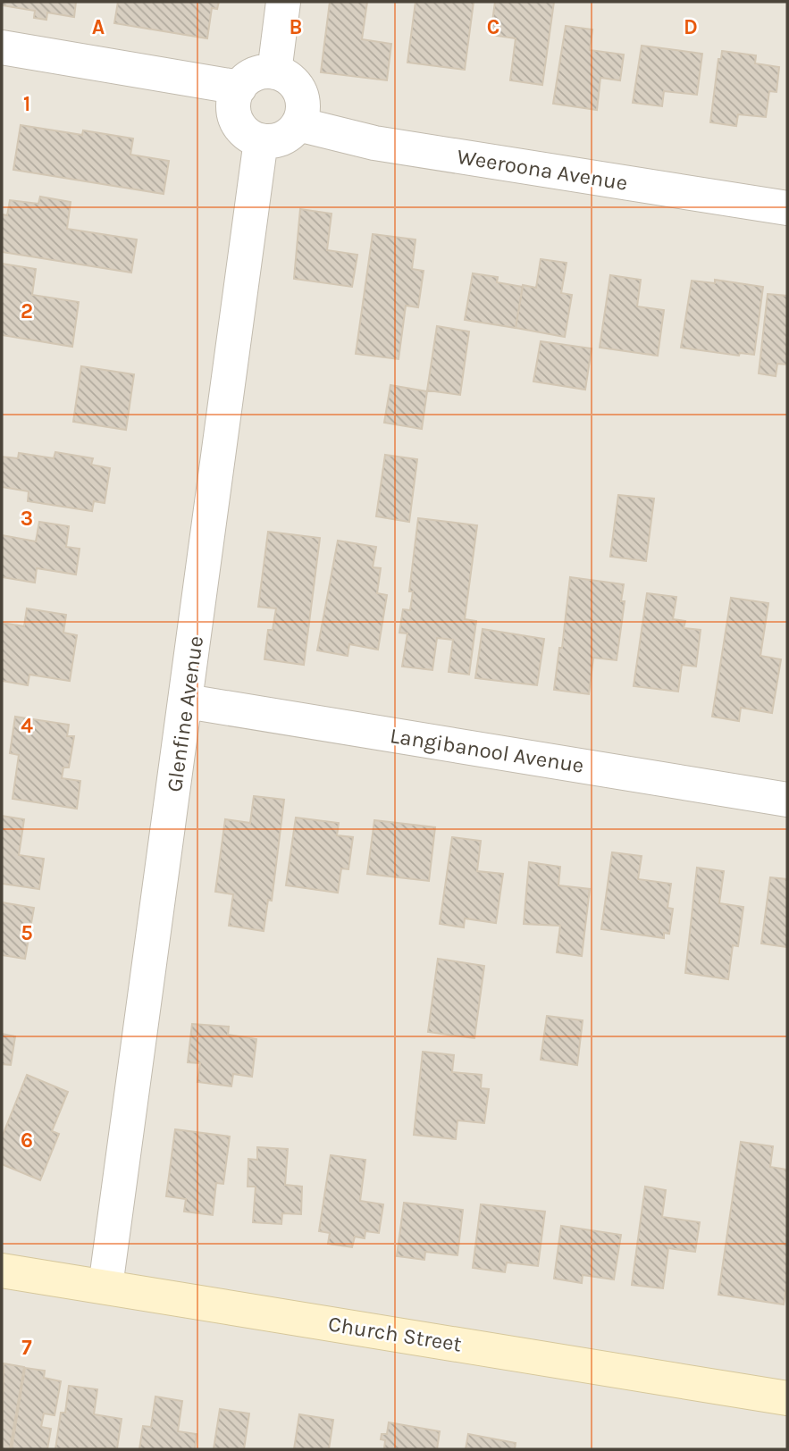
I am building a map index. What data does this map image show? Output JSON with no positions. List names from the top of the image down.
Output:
{
  "streets": {
    "main road": ["Church Street"],
    "street": ["Weeroona Avenue", "Glenfine Avenue", "Langibanool Avenue"]
  },
  "crossings": [
    ["Weeroona Avenue", "Glenfine Avenue"],
    ["Glenfine Avenue", "Langibanool Avenue"],
    ["Glenfine Avenue", "Church Street"]
  ],
  "grid": {
    "columns": [
      "A",
      "B",
      "C",
      "D"
    ],
    "rows": [
      "1",
      "2",
      "3",
      "4",
      "5",
      "6",
      "7"
    ]
  }
}
